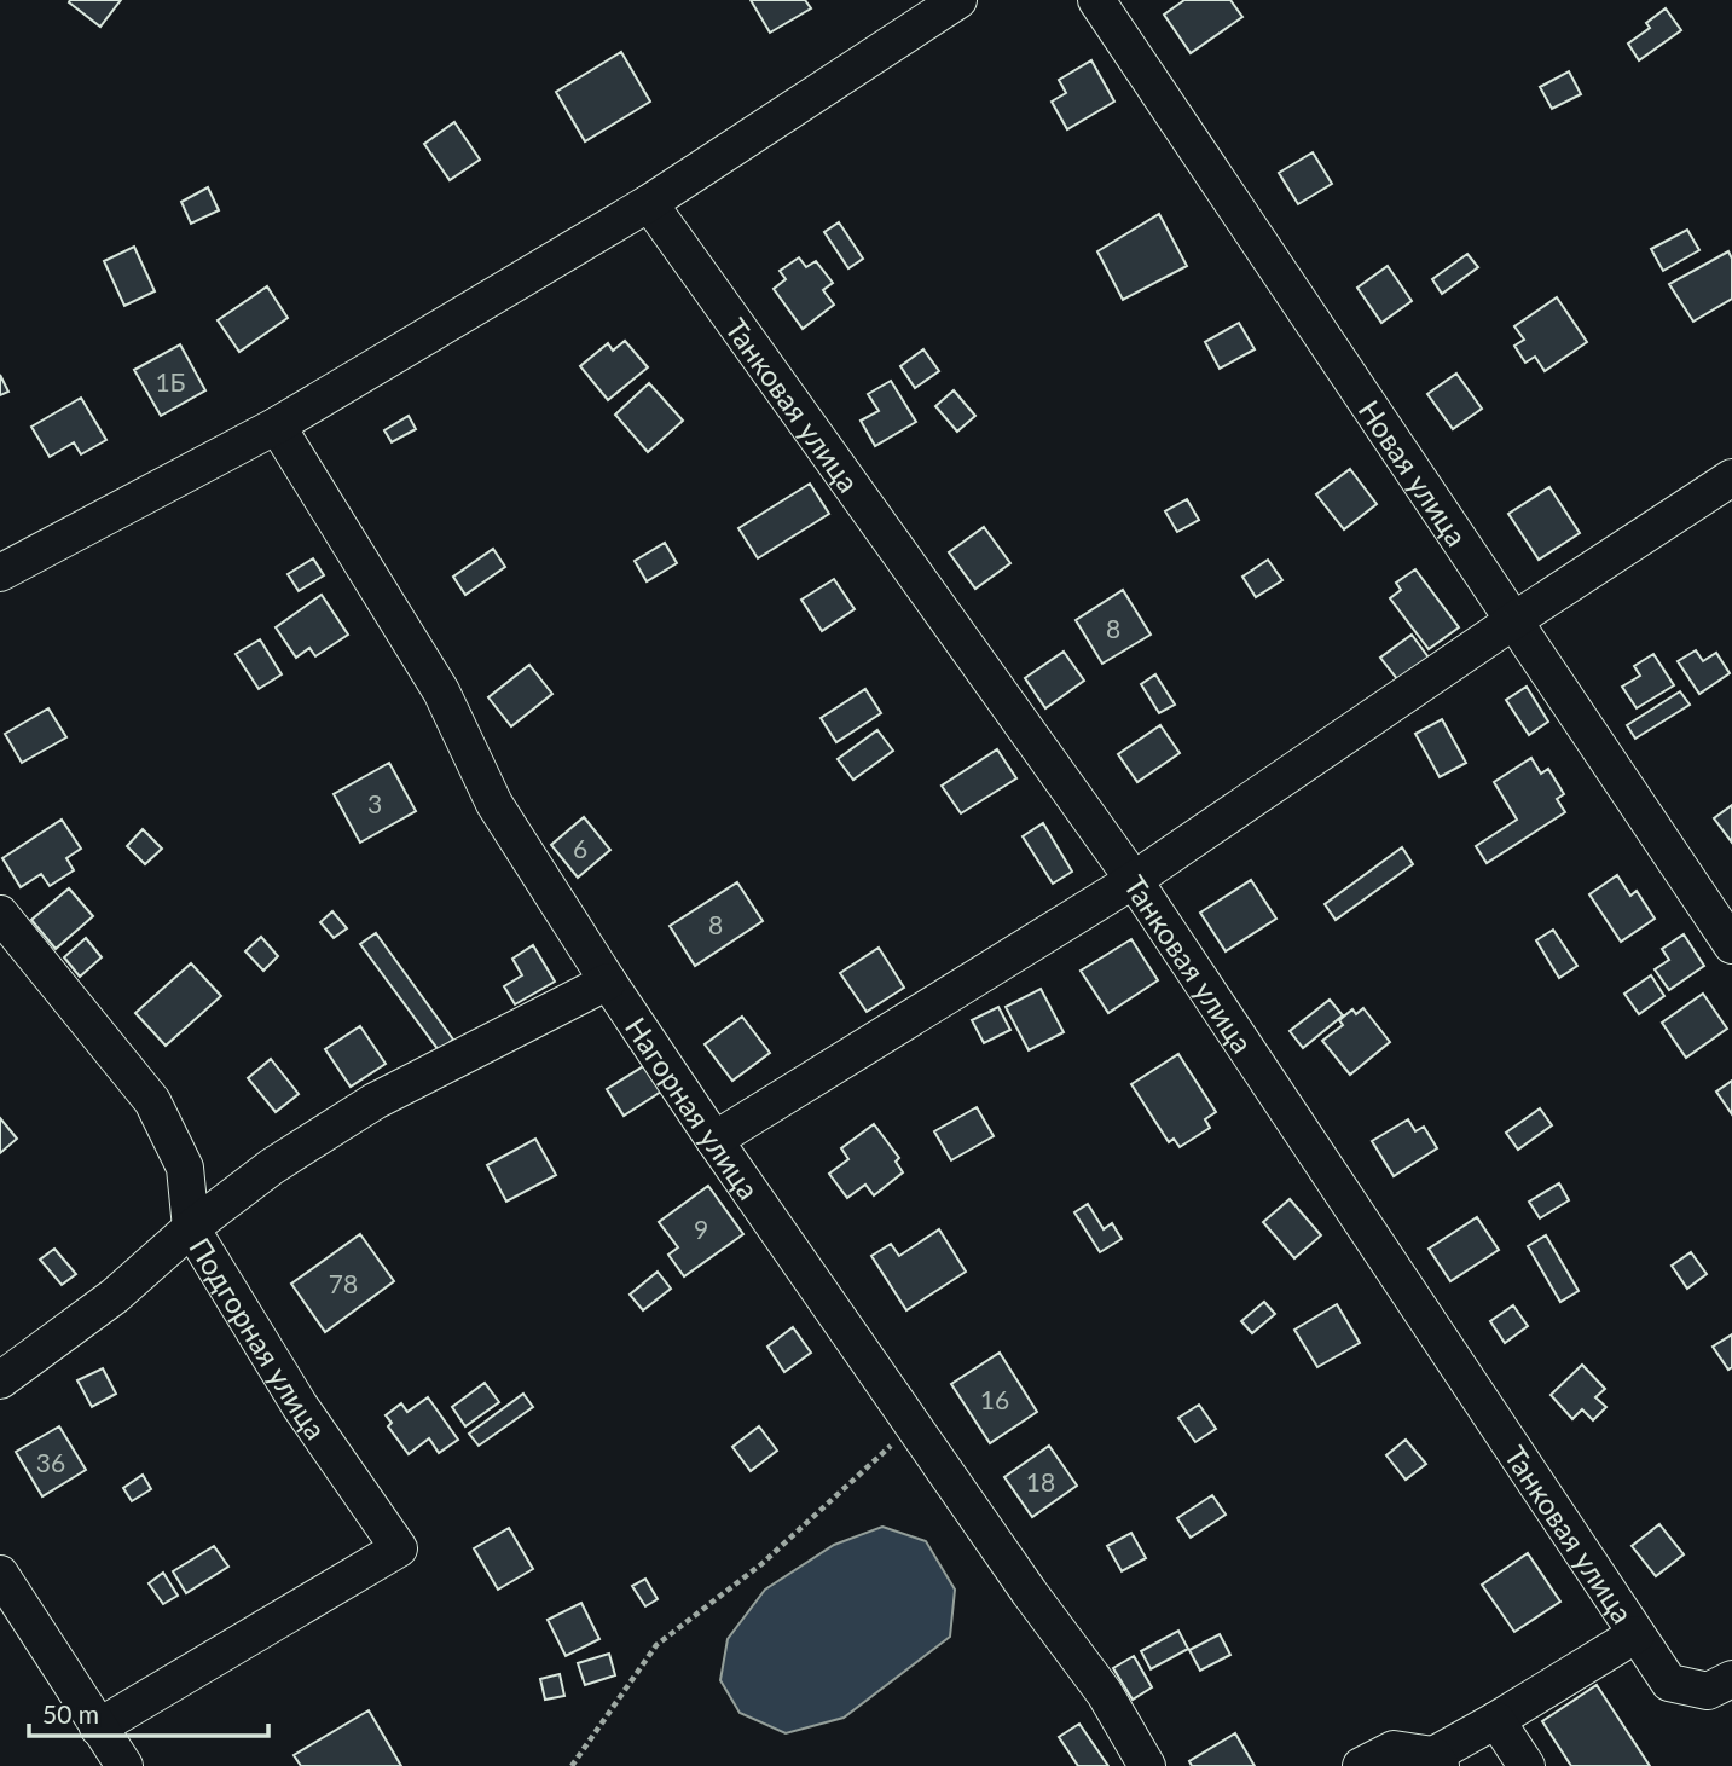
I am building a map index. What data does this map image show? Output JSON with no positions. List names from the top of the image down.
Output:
{
  "streets": {
    "street": [
      "Танковая улица",
      "Новая улица",
      "Нагорная улица",
      "Подгорная улица"
    ]
  },
  "house_numbers": [
    "1Б",
    "8",
    "3",
    "6",
    "8",
    "9",
    "78",
    "16",
    "36",
    "18"
  ],
  "scale_bar": "50 m"
}
